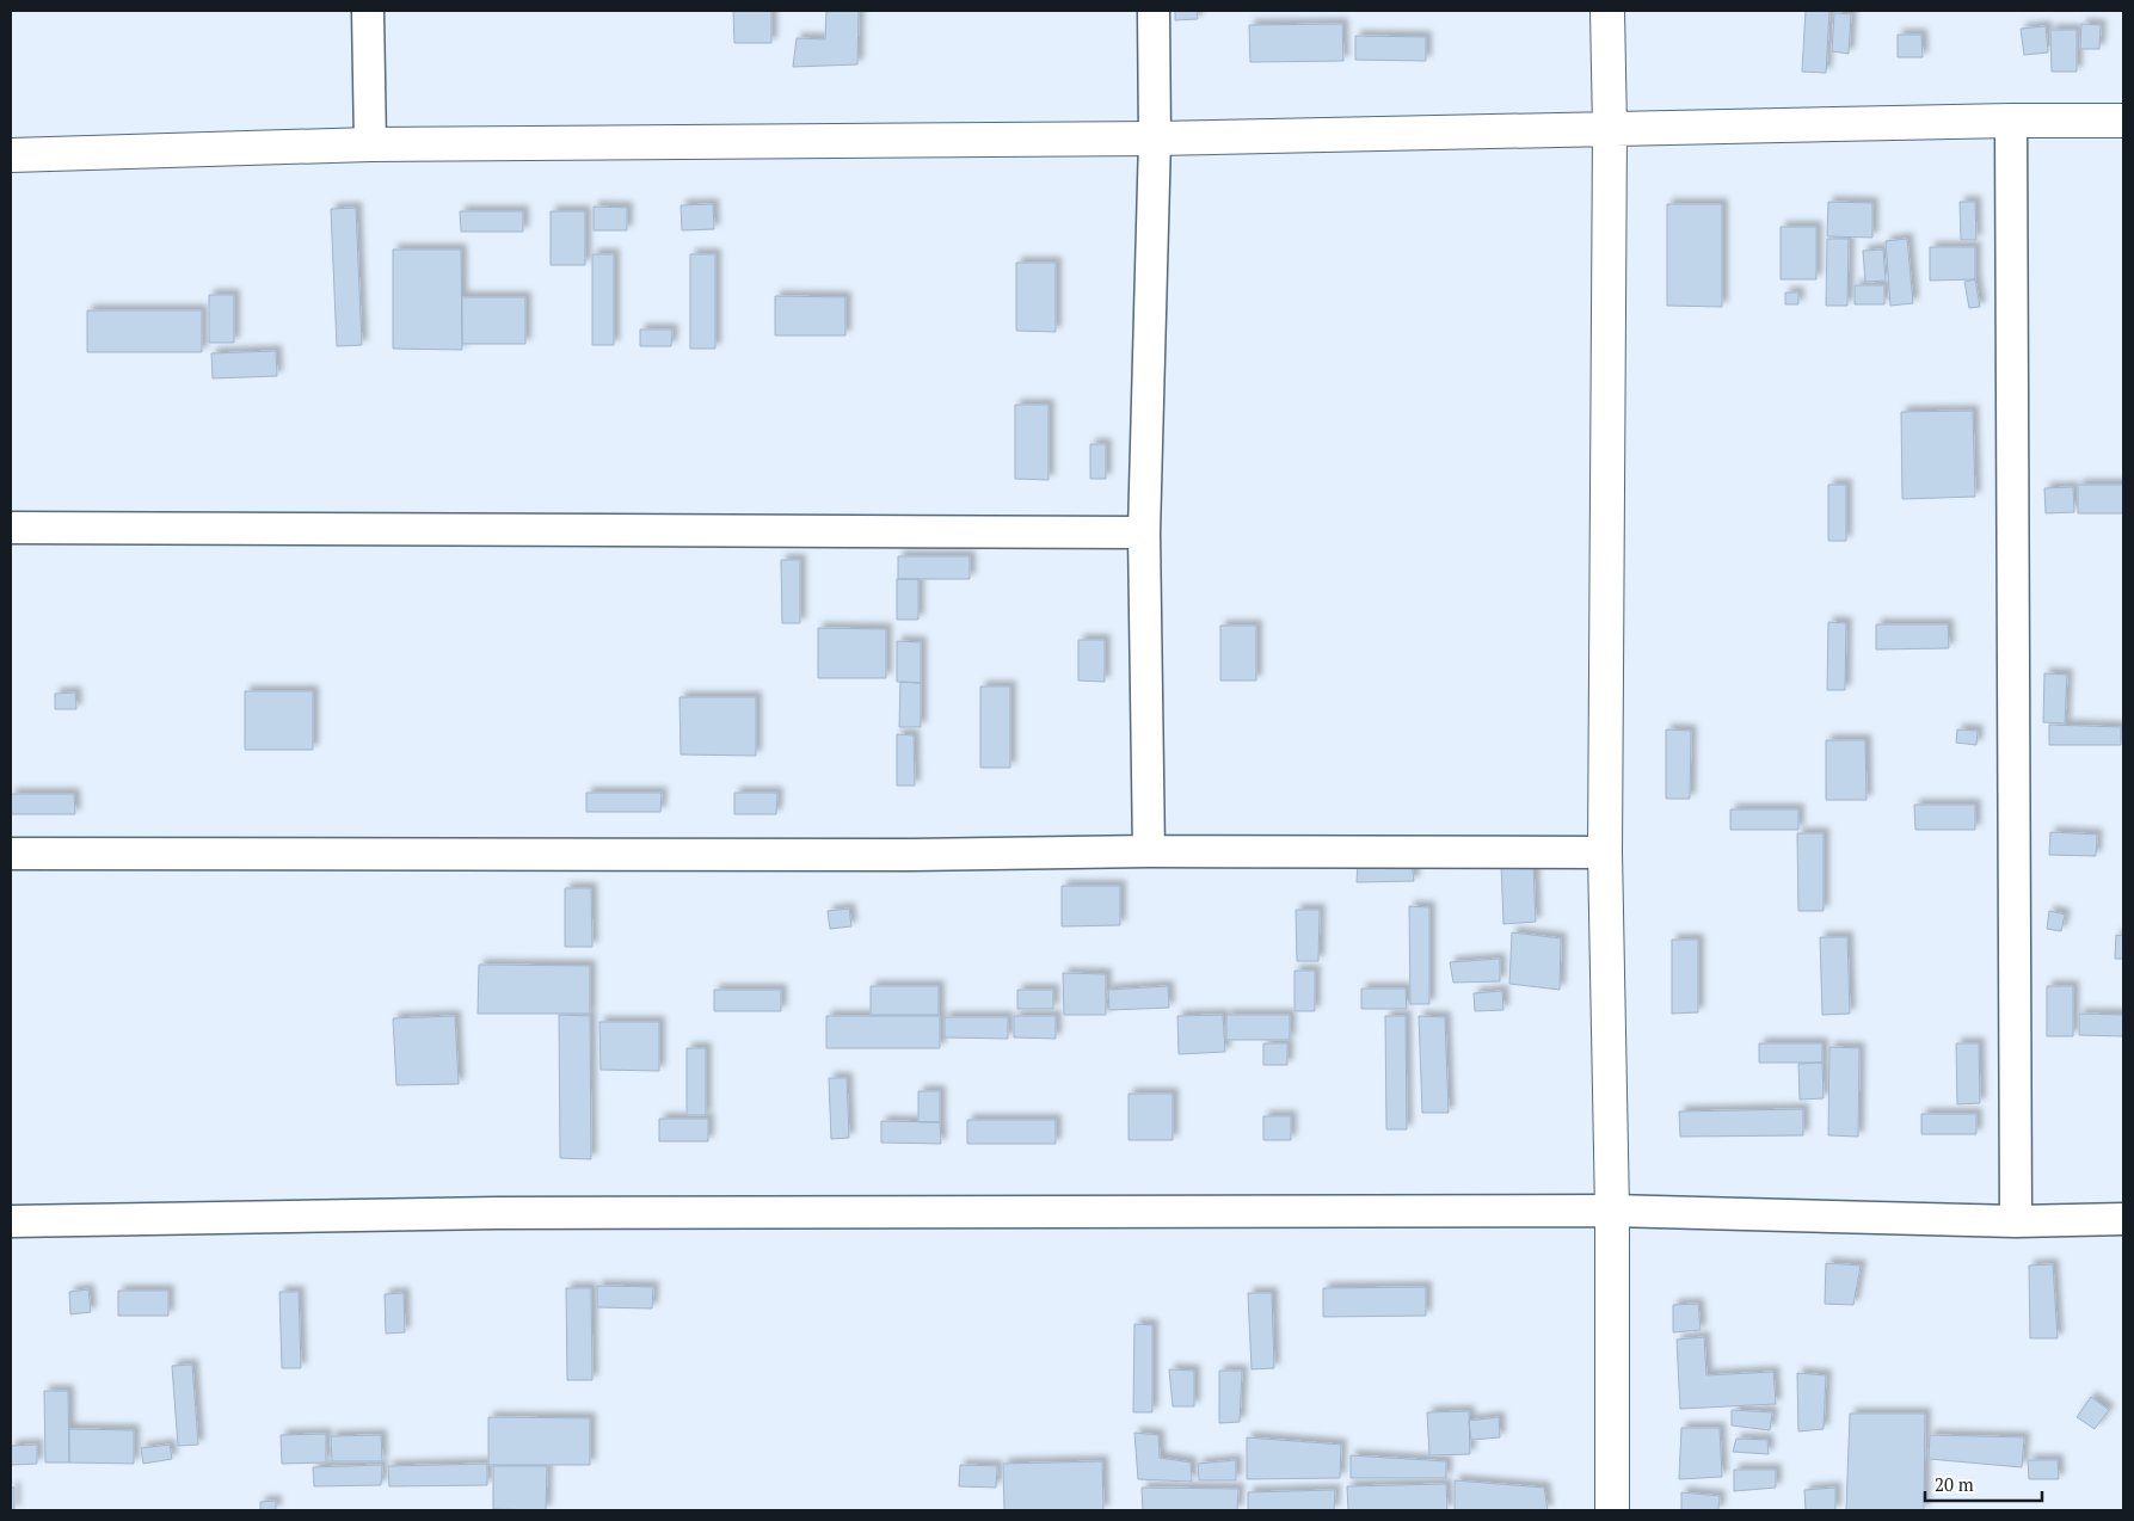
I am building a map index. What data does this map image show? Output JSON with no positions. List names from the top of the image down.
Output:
{
  "scale_bar": "20 m"
}
